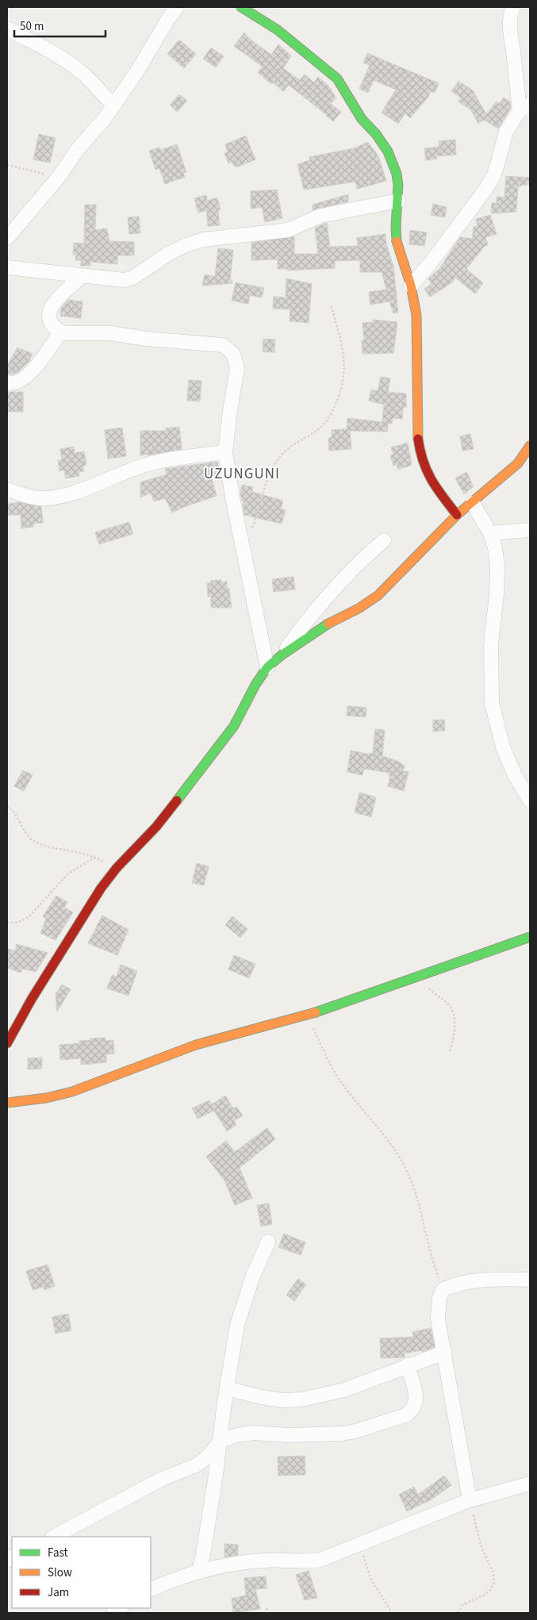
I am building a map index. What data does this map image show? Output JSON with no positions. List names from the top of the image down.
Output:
{
  "districts": ["UZUNGUNI"],
  "legend": ["Fast", "Slow", "Jam"],
  "scale_bar": "50 m"
}
